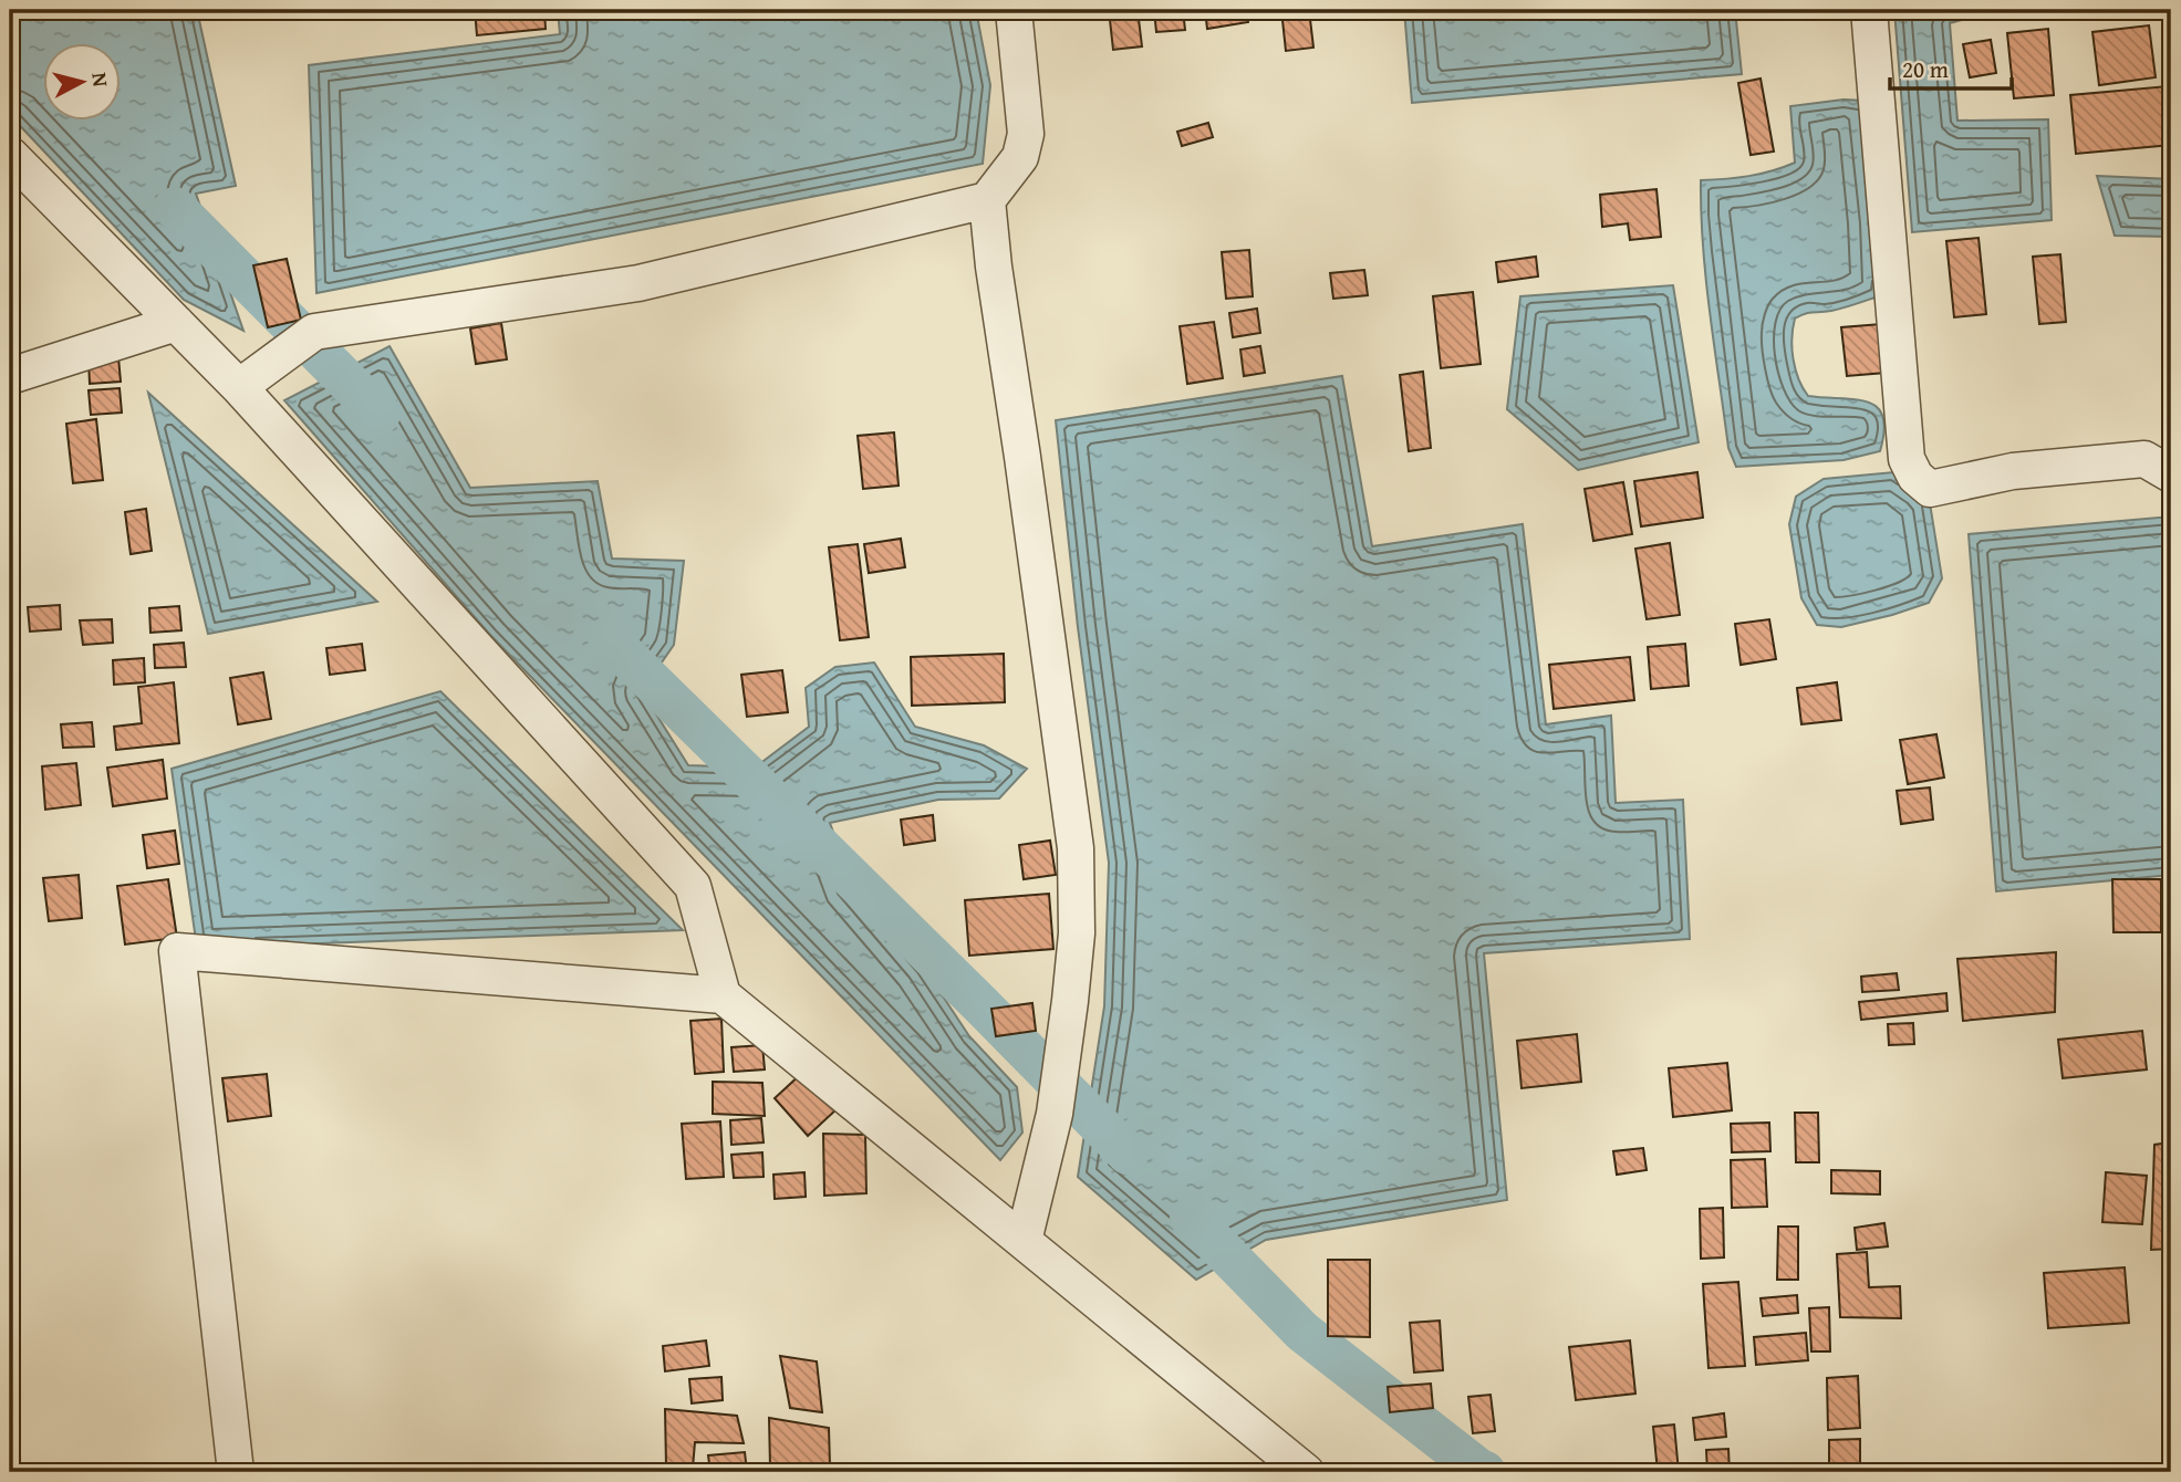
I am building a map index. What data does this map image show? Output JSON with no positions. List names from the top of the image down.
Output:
{
  "scale_bar": "20 m",
  "north": "right"
}
